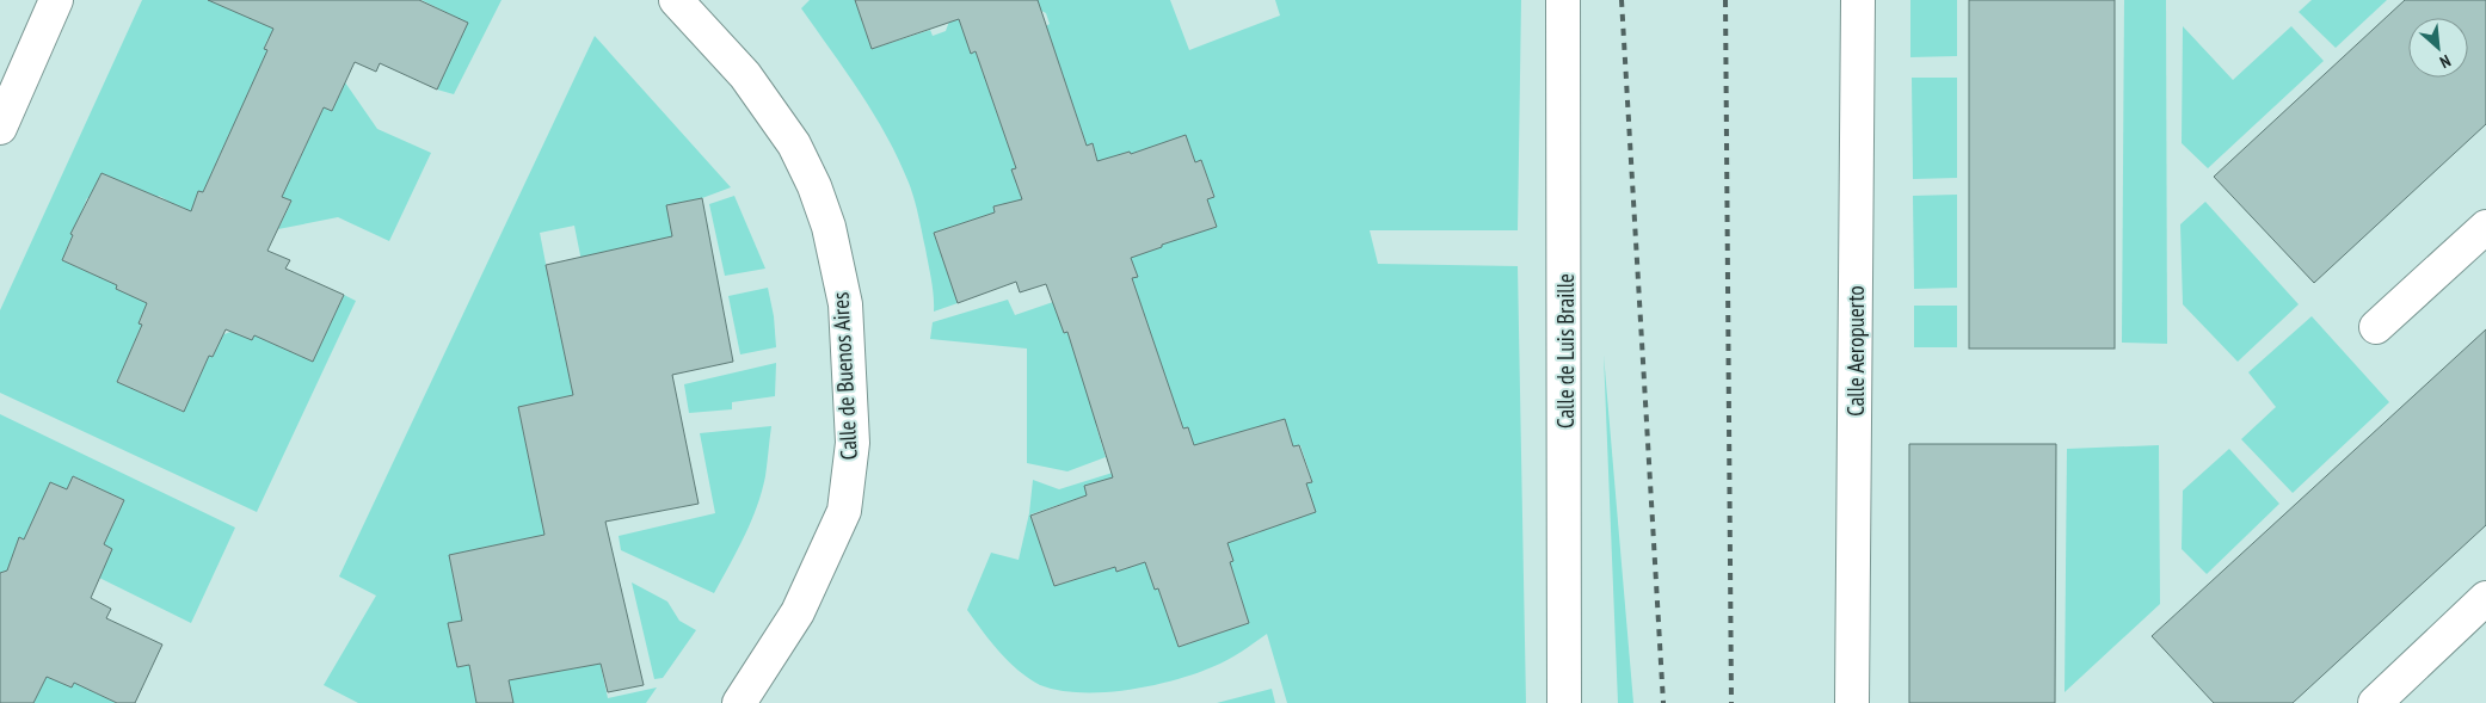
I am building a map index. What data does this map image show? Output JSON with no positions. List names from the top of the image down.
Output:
{
  "streets": {
    "street": ["Calle de Luis Braille", "Calle Aeropuerto", "Calle de Buenos Aires"]
  },
  "north": "bottom right"
}
